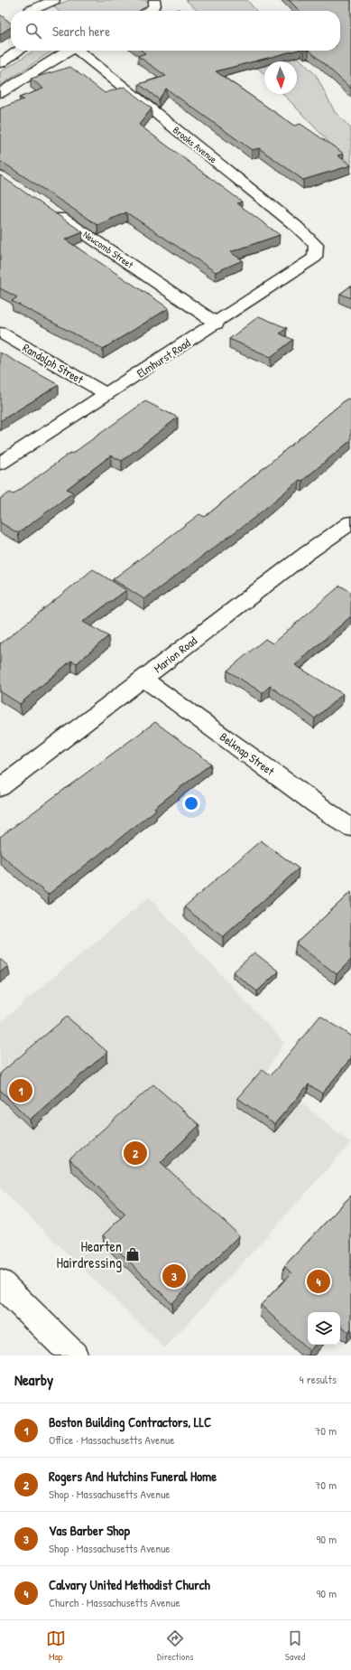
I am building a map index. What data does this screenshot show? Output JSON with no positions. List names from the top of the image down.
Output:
{
  "streets": {
    "main road": [
      "Brooks Avenue",
      "Newcomb Street",
      "Elmhurst Road",
      "Randolph Street",
      "Marion Road",
      "Belknap Street"
    ]
  },
  "crossings": [
    ["Brooks Avenue", "Elmhurst Road"],
    ["Newcomb Street", "Elmhurst Road"],
    ["Elmhurst Road", "Randolph Street"],
    ["Marion Road", "Belknap Street"]
  ],
  "places": {
    "shop": ["Hearten Hairdressing"]
  },
  "north": "bottom",
  "page": {
    "search": "Search here",
    "pins": [
      "1",
      "2",
      "3",
      "4"
    ],
    "heading": ["Nearby", "4 results"],
    "list": [
      {
        "mark": "1",
        "name": "Boston Building Contractors, LLC",
        "note": "Office · Massachusetts Avenue",
        "value": "70 m"
      },
      {
        "mark": "2",
        "name": "Rogers And Hutchins Funeral Home",
        "note": "Shop · Massachusetts Avenue",
        "value": "70 m"
      },
      {
        "mark": "3",
        "name": "Vas Barber Shop",
        "note": "Shop · Massachusetts Avenue",
        "value": "90 m"
      },
      {
        "mark": "4",
        "name": "Calvary United Methodist Church",
        "note": "Church · Massachusetts Avenue",
        "value": "90 m"
      }
    ],
    "nav": ["Map", "Directions", "Saved"]
  }
}
